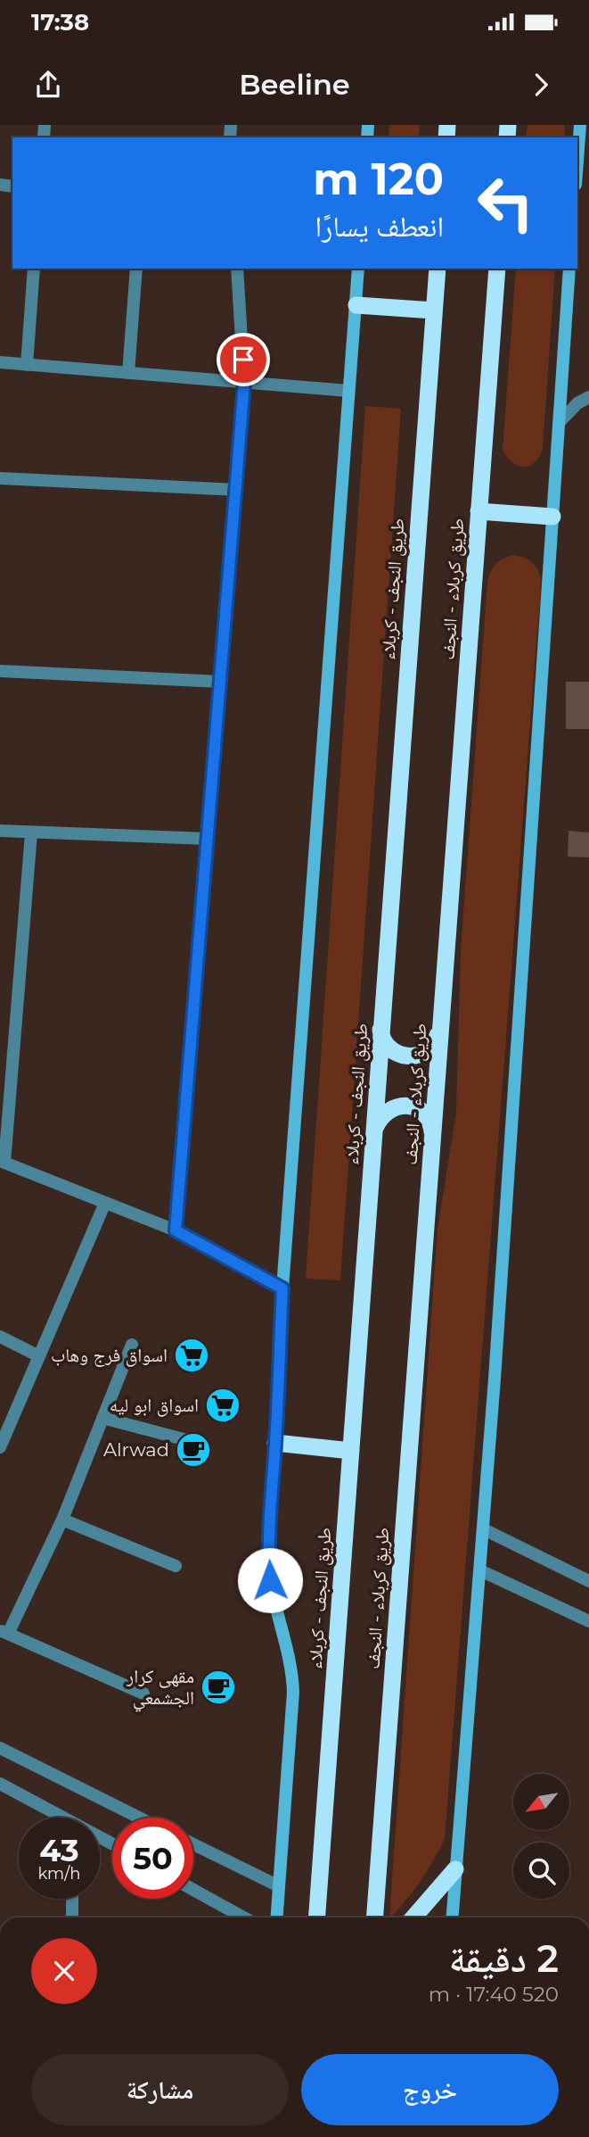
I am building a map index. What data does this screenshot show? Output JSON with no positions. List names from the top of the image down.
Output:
{
  "streets": {
    "highway": ["طريق النجف - كربلاء", "طريق كربلاء - النجف"]
  },
  "places": {
    "supermarket": ["اسواق فرج وهاب", "اسواق ابو ليه"],
    "cafe": ["Alrwad", "مقهى كرار الجشمعي"]
  },
  "north": "bottom left",
  "page": {
    "status": "17:38",
    "header": "Beeline",
    "turn": ["120 m", "انعطف يسارًا"],
    "speed": "43 km/h",
    "limit": "50",
    "heading": ["2 دقيقة", "520 m · 17:40"],
    "buttons": ["خروج", "مشاركة"]
  }
}
